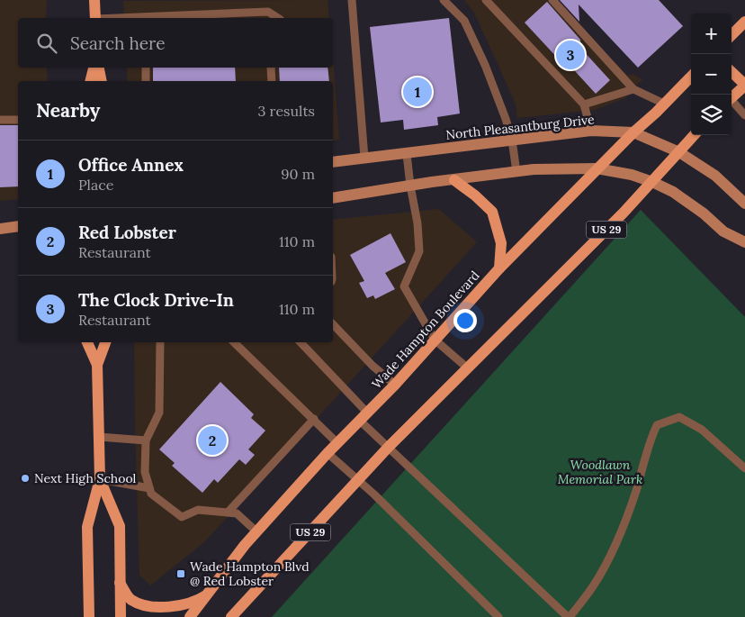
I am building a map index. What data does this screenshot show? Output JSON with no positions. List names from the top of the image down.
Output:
{
  "streets": {
    "main road": ["North Pleasantburg Drive", "US 29", "Wade Hampton Boulevard"]
  },
  "crossings": [
    ["North Pleasantburg Drive", "US 29"],
    ["North Pleasantburg Drive", "Wade Hampton Boulevard"]
  ],
  "parks": ["Woodlawn Memorial Park"],
  "places": {
    "other": ["Next High School"],
    "transit": ["Wade Hampton Blvd @ Red Lobster"]
  },
  "page": {
    "map_buttons": ["+", "−"],
    "search": "Search here",
    "pins": ["3", "1", "2"],
    "heading": ["Nearby", "3 results"],
    "list": [
      {
        "mark": "1",
        "name": "Office Annex",
        "note": "Place",
        "value": "90 m"
      },
      {
        "mark": "2",
        "name": "Red Lobster",
        "note": "Restaurant",
        "value": "110 m"
      },
      {
        "mark": "3",
        "name": "The Clock Drive-In",
        "note": "Restaurant",
        "value": "110 m"
      }
    ]
  }
}
